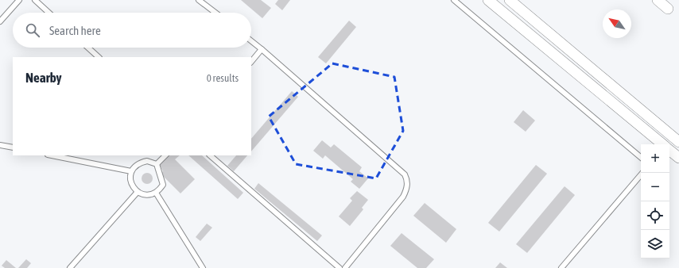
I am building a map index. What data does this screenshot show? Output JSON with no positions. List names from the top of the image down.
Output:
{
  "north": "top left",
  "page": {
    "search": "Search here",
    "heading": ["Nearby", "0 results"],
    "map_buttons": ["+", "−"]
  }
}
